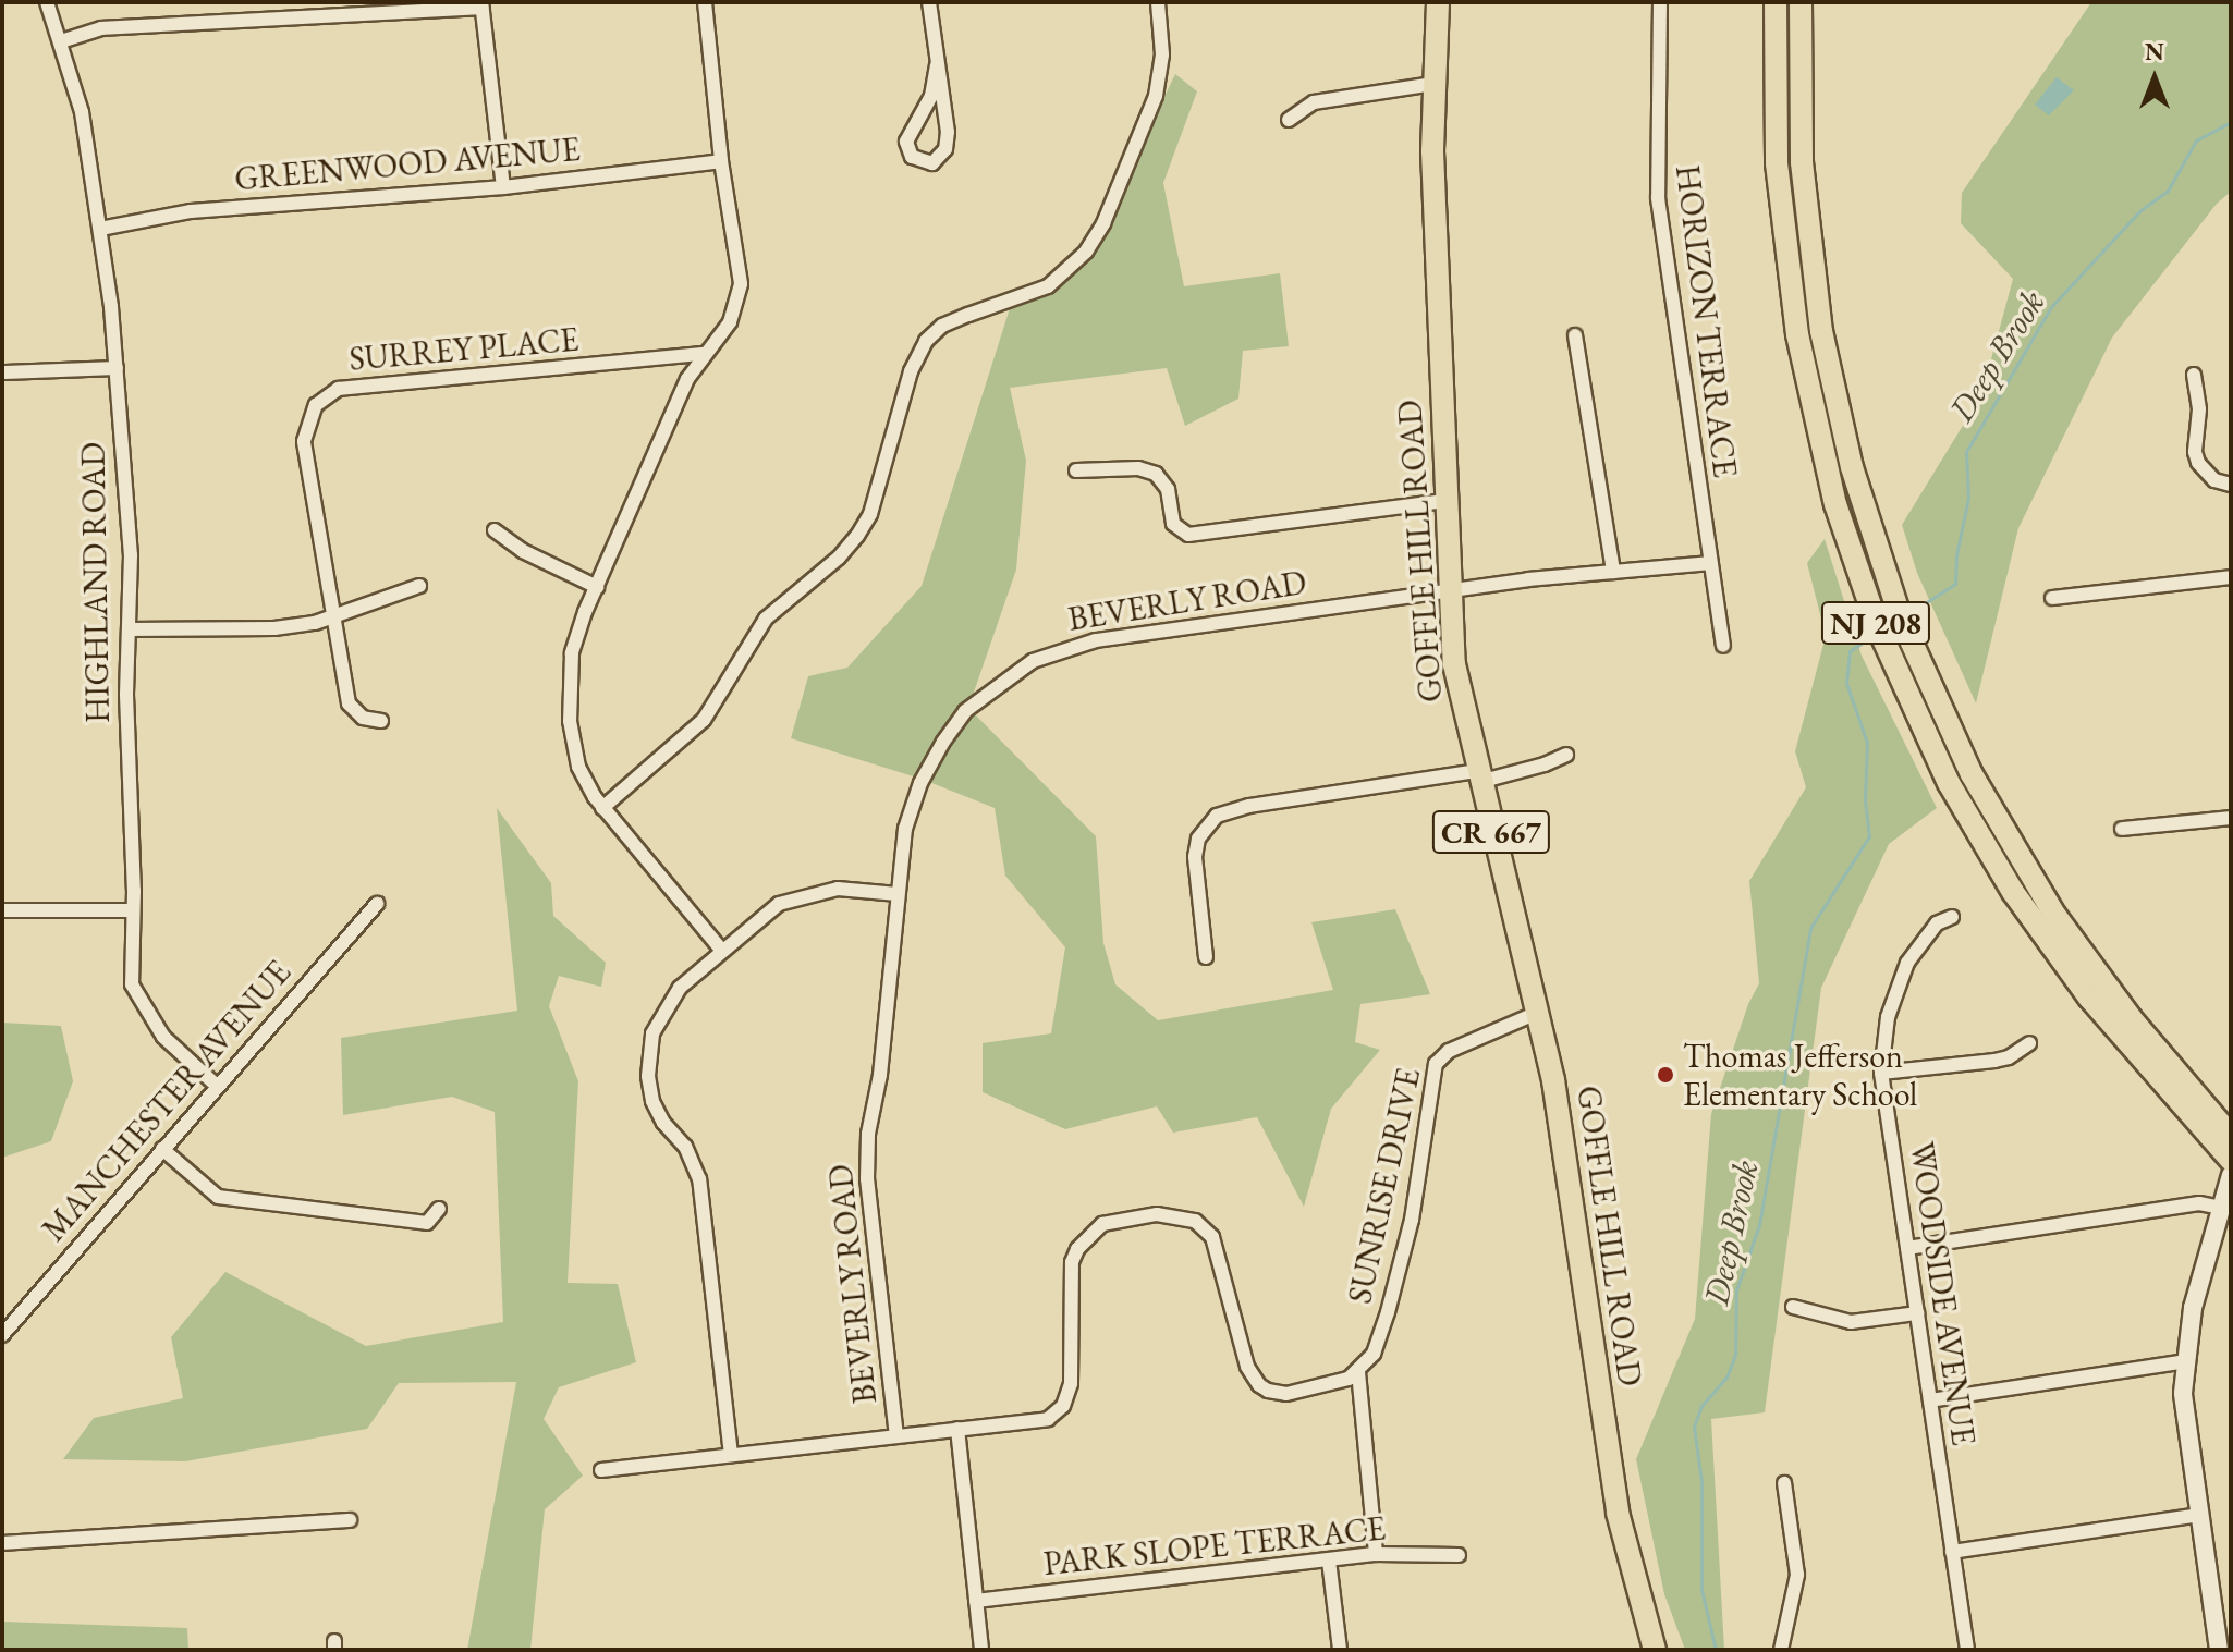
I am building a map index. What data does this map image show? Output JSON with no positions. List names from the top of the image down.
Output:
{
  "streets": {
    "main road": ["GOFFLE HILL ROAD", "NJ 208", "CR 667"],
    "street": [
      "GREENWOOD AVENUE",
      "HORIZON TERRACE",
      "SURREY PLACE",
      "HIGHLAND ROAD",
      "BEVERLY ROAD",
      "MANCHESTER AVENUE",
      "SUNRISE DRIVE",
      "WOODSIDE AVENUE",
      "PARK SLOPE TERRACE"
    ]
  },
  "crossings": [
    ["GREENWOOD AVENUE", "HIGHLAND ROAD"],
    ["HORIZON TERRACE", "BEVERLY ROAD"],
    ["GOFFLE HILL ROAD", "BEVERLY ROAD"],
    ["GOFFLE HILL ROAD", "SUNRISE DRIVE"],
    ["HIGHLAND ROAD", "MANCHESTER AVENUE"]
  ],
  "water": ["Deep Brook"],
  "places": ["Thomas Jefferson Elementary School"],
  "north": "top"
}
